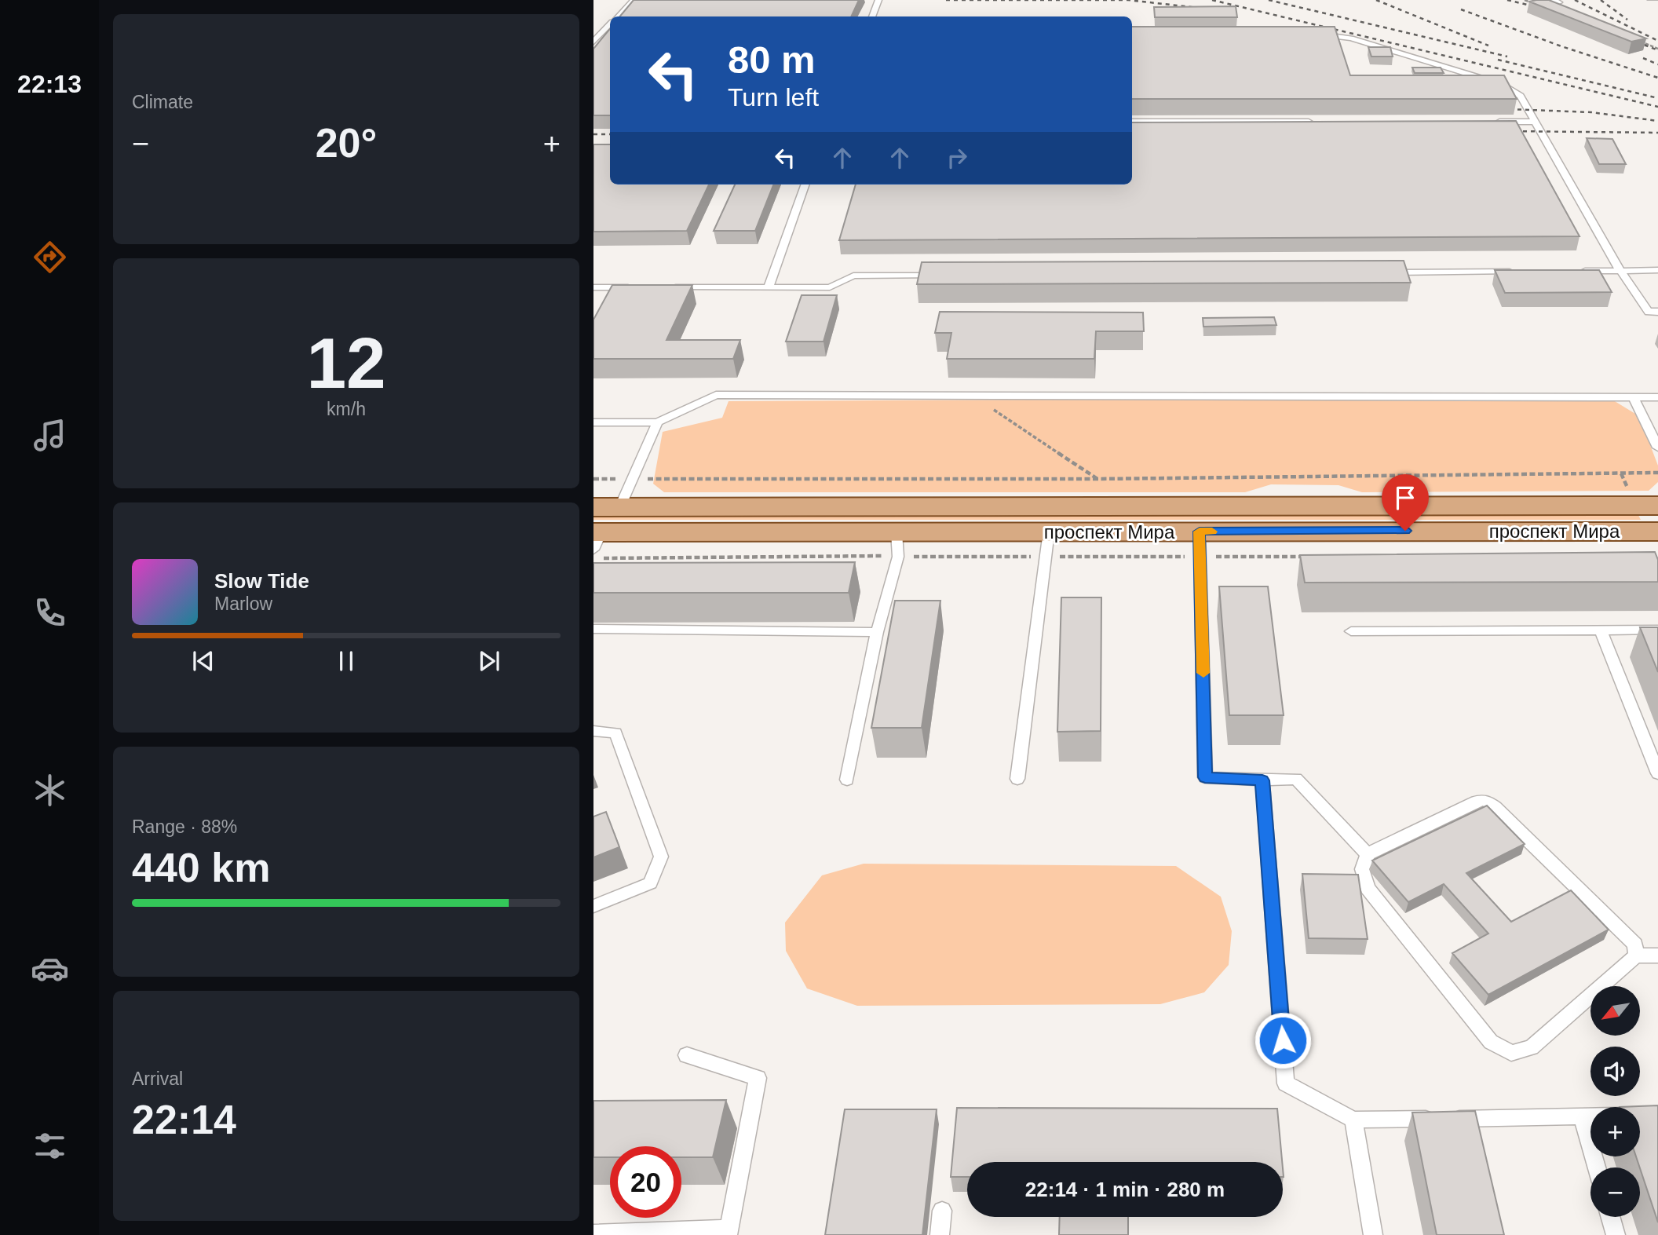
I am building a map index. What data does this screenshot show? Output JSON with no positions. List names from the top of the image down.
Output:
{
  "streets": {
    "main road": ["проспект Мира"]
  },
  "north": "bottom left",
  "page": {
    "tabs": "22:13",
    "tile": [
      "Climate",
      ["12", "km/h"],
      ["Range · 88%", "440 km"],
      ["Arrival", "22:14"]
    ],
    "turn": ["80 m", "Turn left"],
    "heat": ["−", "20°", "+"],
    "song": ["Slow Tide", "Marlow"],
    "map_buttons": ["+", "−"],
    "limit": "20",
    "trip": "22:14 · 1 min · 280 m"
  }
}
